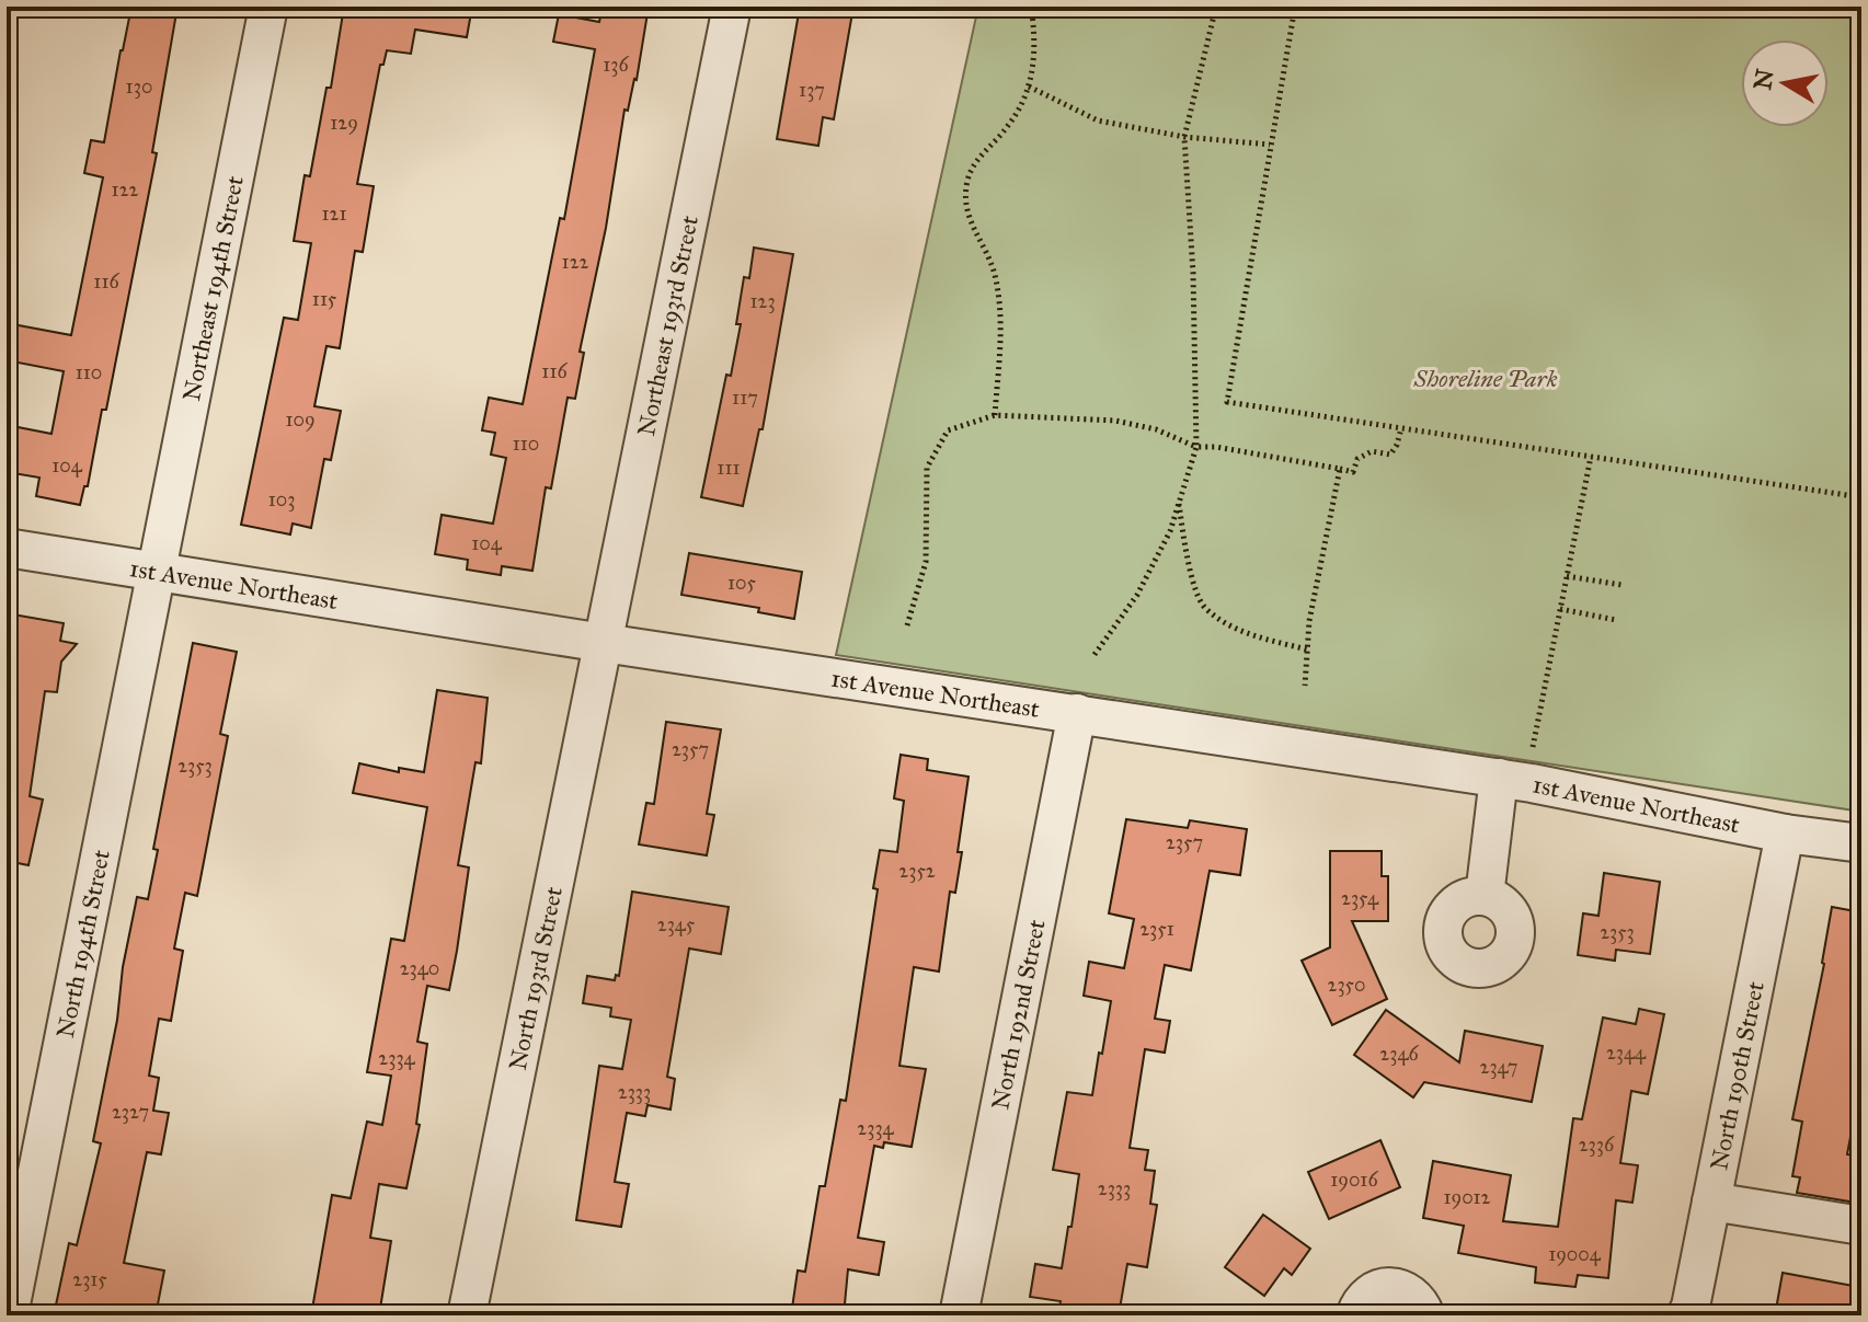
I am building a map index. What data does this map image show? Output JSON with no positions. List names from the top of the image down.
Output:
{
  "streets": {
    "street": [
      "Northeast 194th Street",
      "Northeast 193rd Street",
      "1st Avenue Northeast",
      "North 194th Street",
      "North 193rd Street",
      "North 192nd Street",
      "North 190th Street"
    ]
  },
  "crossings": [
    ["Northeast 194th Street", "1st Avenue Northeast"],
    ["Northeast 194th Street", "North 194th Street"],
    ["Northeast 193rd Street", "1st Avenue Northeast"],
    ["Northeast 193rd Street", "North 193rd Street"],
    ["1st Avenue Northeast", "North 194th Street"],
    ["1st Avenue Northeast", "North 193rd Street"],
    ["1st Avenue Northeast", "North 192nd Street"],
    ["1st Avenue Northeast", "North 190th Street"]
  ],
  "parks": ["Shoreline Park"],
  "house_numbers": [
    "136",
    "130",
    "137",
    "129",
    "122",
    "121",
    "122",
    "116",
    "115",
    "123",
    "116",
    "110",
    "117",
    "109",
    "110",
    "104",
    "111",
    "103",
    "104",
    "105",
    "2357",
    "2353",
    "2357",
    "2352",
    "2354",
    "2345",
    "2351",
    "2353",
    "2340",
    "2350",
    "2344",
    "2346",
    "2334",
    "2347",
    "2333",
    "2327",
    "2334",
    "2336",
    "19016",
    "2333",
    "19012",
    "19004",
    "2315"
  ],
  "north": "left"
}
